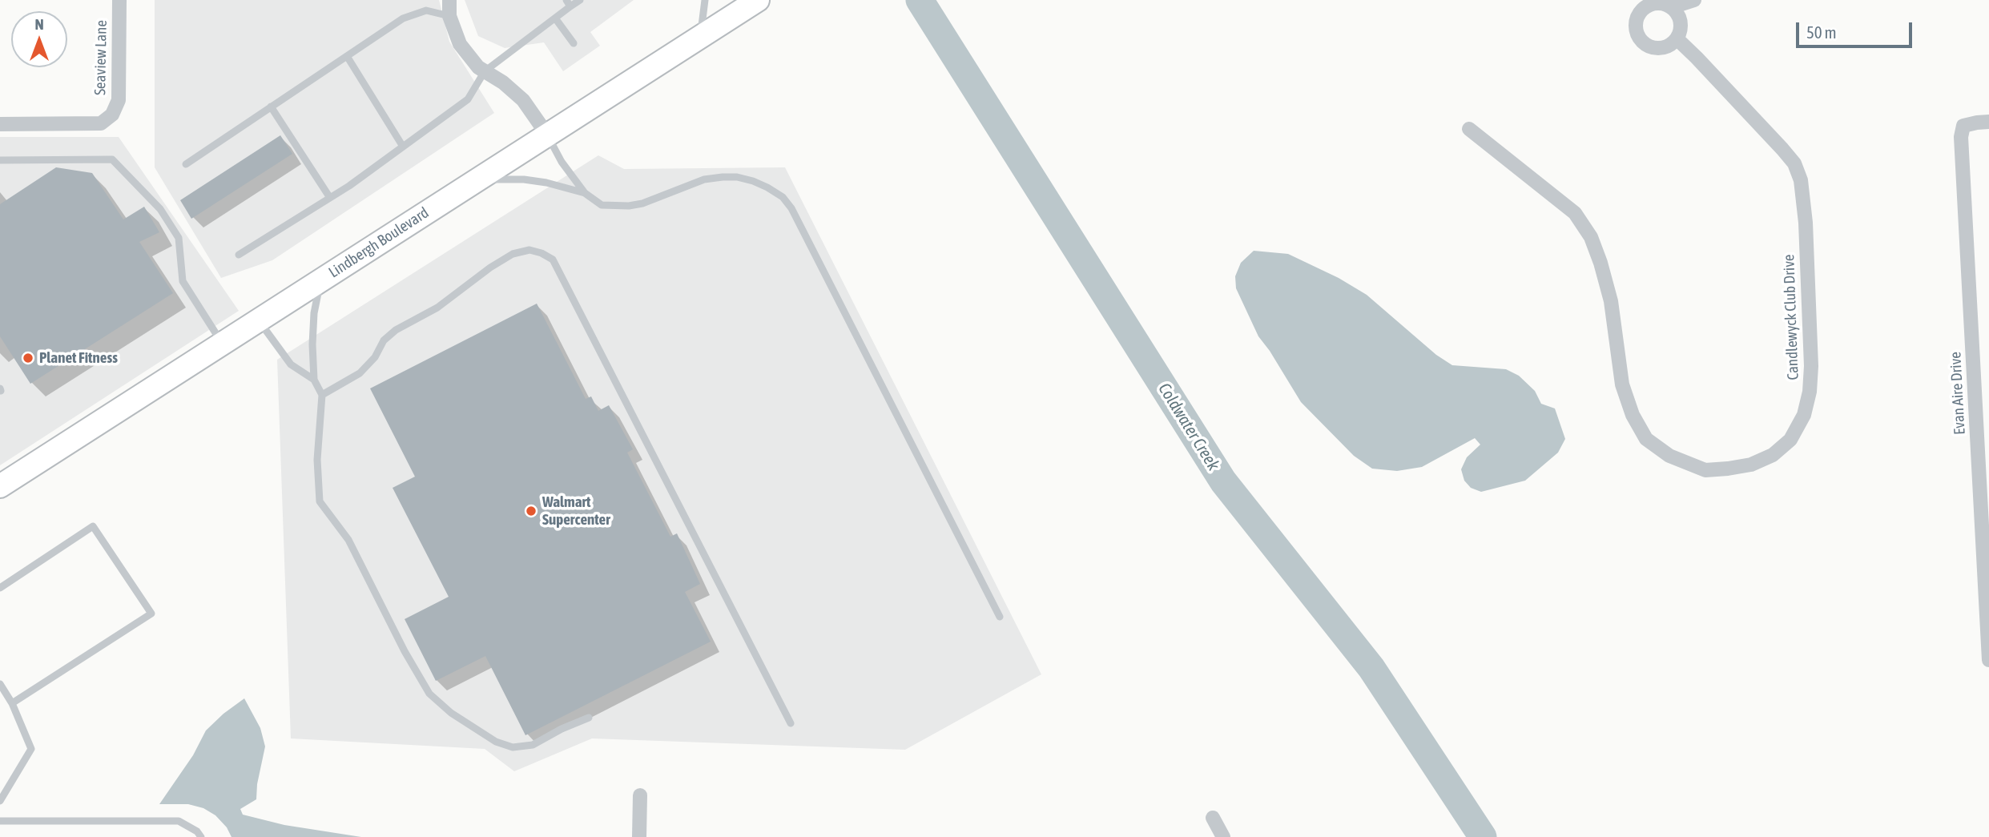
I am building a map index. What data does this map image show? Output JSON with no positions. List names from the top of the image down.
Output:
{
  "streets": {
    "main road": ["Lindbergh Boulevard"],
    "street": ["Seaview Lane", "Candlewyck Club Drive", "Evan Aire Drive"]
  },
  "water": ["Coldwater Creek"],
  "places": ["Planet Fitness", "Walmart Supercenter"],
  "scale_bar": "50 m",
  "north": "top"
}
